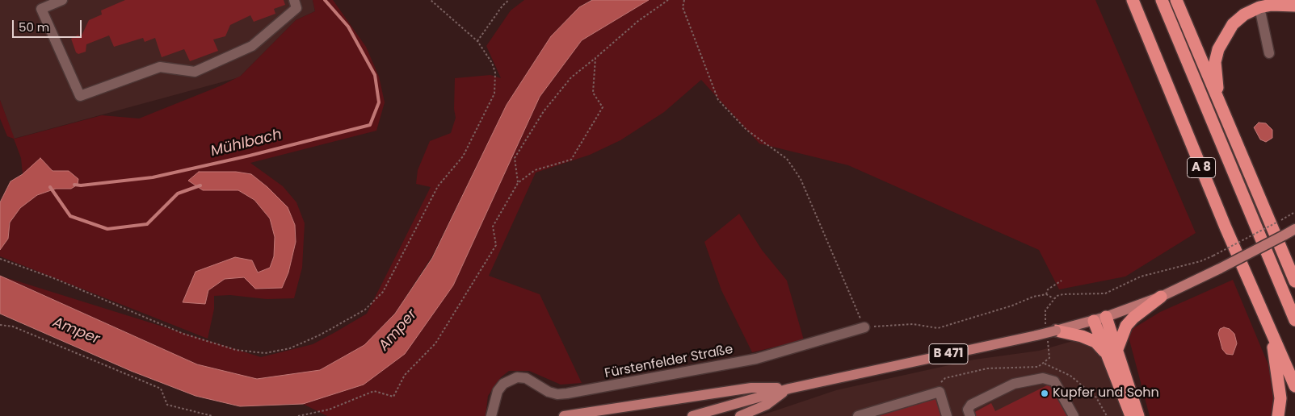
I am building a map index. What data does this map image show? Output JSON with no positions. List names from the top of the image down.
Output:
{
  "streets": {
    "highway": ["A 8"],
    "main road": ["B 471"],
    "street": ["Fürstenfelder Straße"]
  },
  "water": ["Mühlbach", "Amper"],
  "places": ["Kupfer und Sohn"],
  "scale_bar": "50 m"
}
